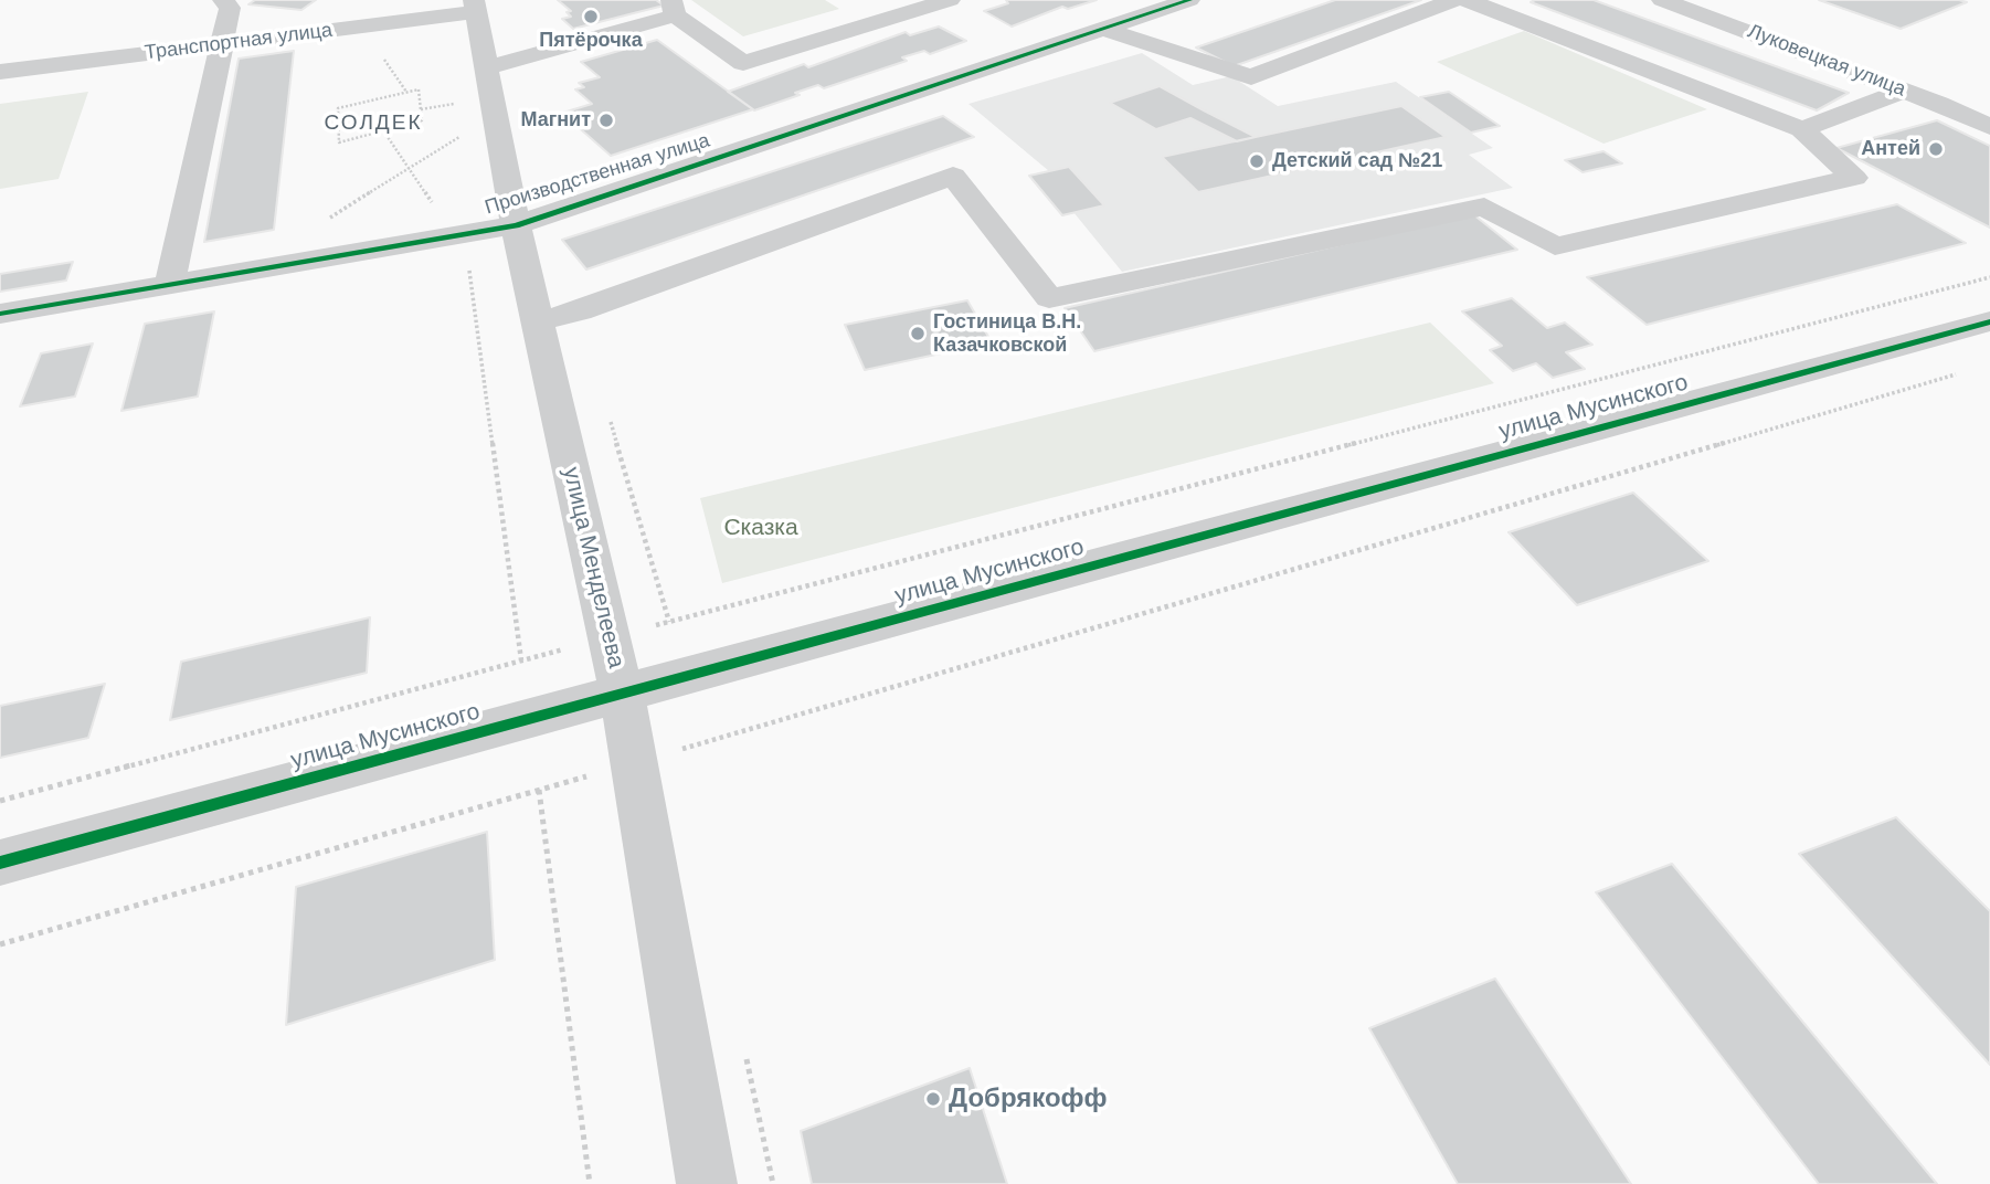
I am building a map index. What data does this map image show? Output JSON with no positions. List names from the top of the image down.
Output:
{
  "streets": {
    "street": [
      "Транспортная улица",
      "Луковецкая улица",
      "Производственная улица",
      "улица Мусинского",
      "улица Менделеева"
    ]
  },
  "crossings": [
    ["Транспортная улица", "улица Менделеева"],
    ["Производственная улица", "улица Менделеева"],
    ["улица Мусинского", "улица Менделеева"]
  ],
  "districts": ["СОЛДЕК"],
  "parks": ["Сказка"],
  "places": [
    "Пятёрочка",
    "Магнит",
    "Антей",
    "Детский сад №21",
    "Гостиница В.Н. Казачковской",
    "Добрякофф"
  ]
}
